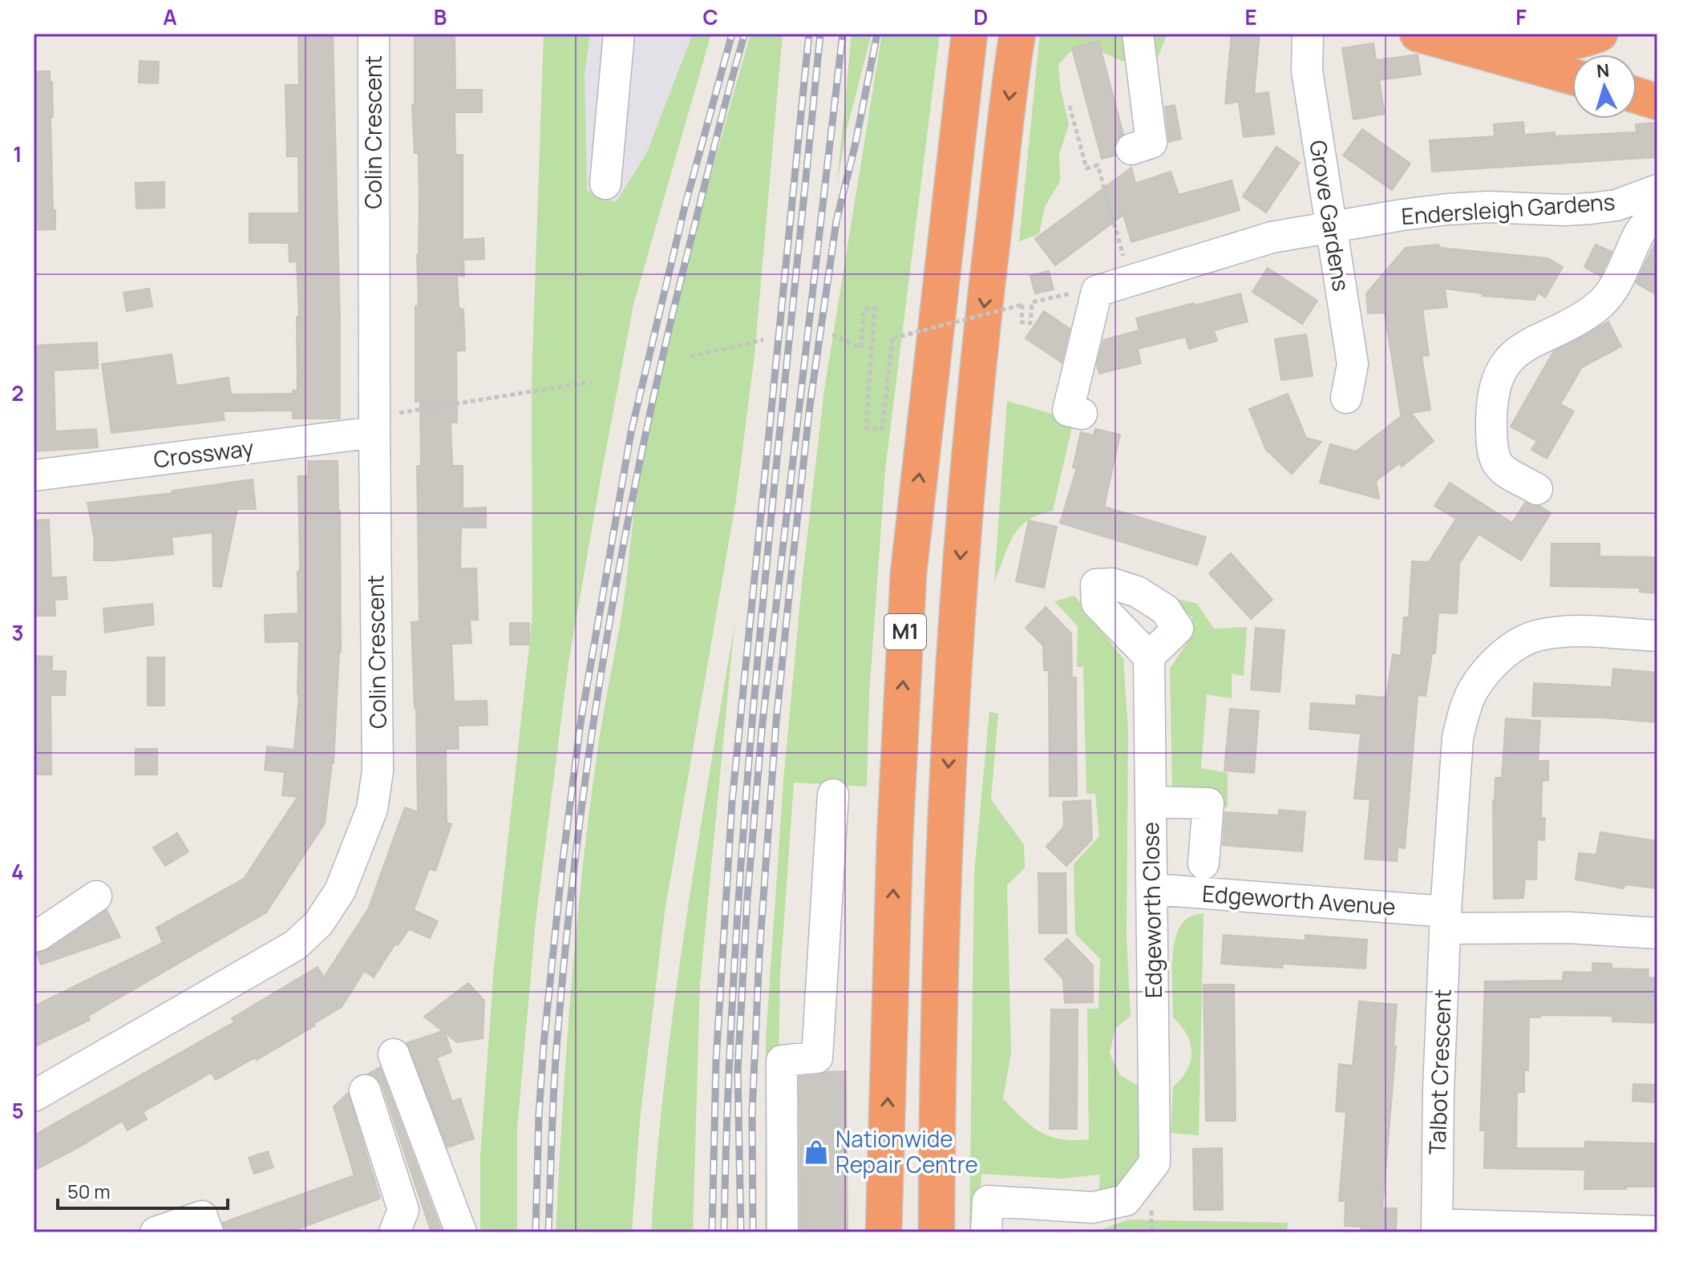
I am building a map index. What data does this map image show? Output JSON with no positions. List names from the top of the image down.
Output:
{
  "streets": {
    "highway": ["M1"],
    "street": [
      "Colin Crescent",
      "Endersleigh Gardens",
      "Grove Gardens",
      "Crossway",
      "Edgeworth Avenue",
      "Edgeworth Close",
      "Talbot Crescent"
    ]
  },
  "crossings": [
    ["Colin Crescent", "Crossway"],
    ["Endersleigh Gardens", "Grove Gardens"],
    ["Edgeworth Avenue", "Edgeworth Close"],
    ["Edgeworth Avenue", "Talbot Crescent"]
  ],
  "places": {
    "shop": ["Nationwide Repair Centre"]
  },
  "scale_bar": "50 m",
  "north": "top",
  "grid": {
    "columns": [
      "A",
      "B",
      "C",
      "D",
      "E",
      "F"
    ],
    "rows": [
      "1",
      "2",
      "3",
      "4",
      "5"
    ]
  }
}
